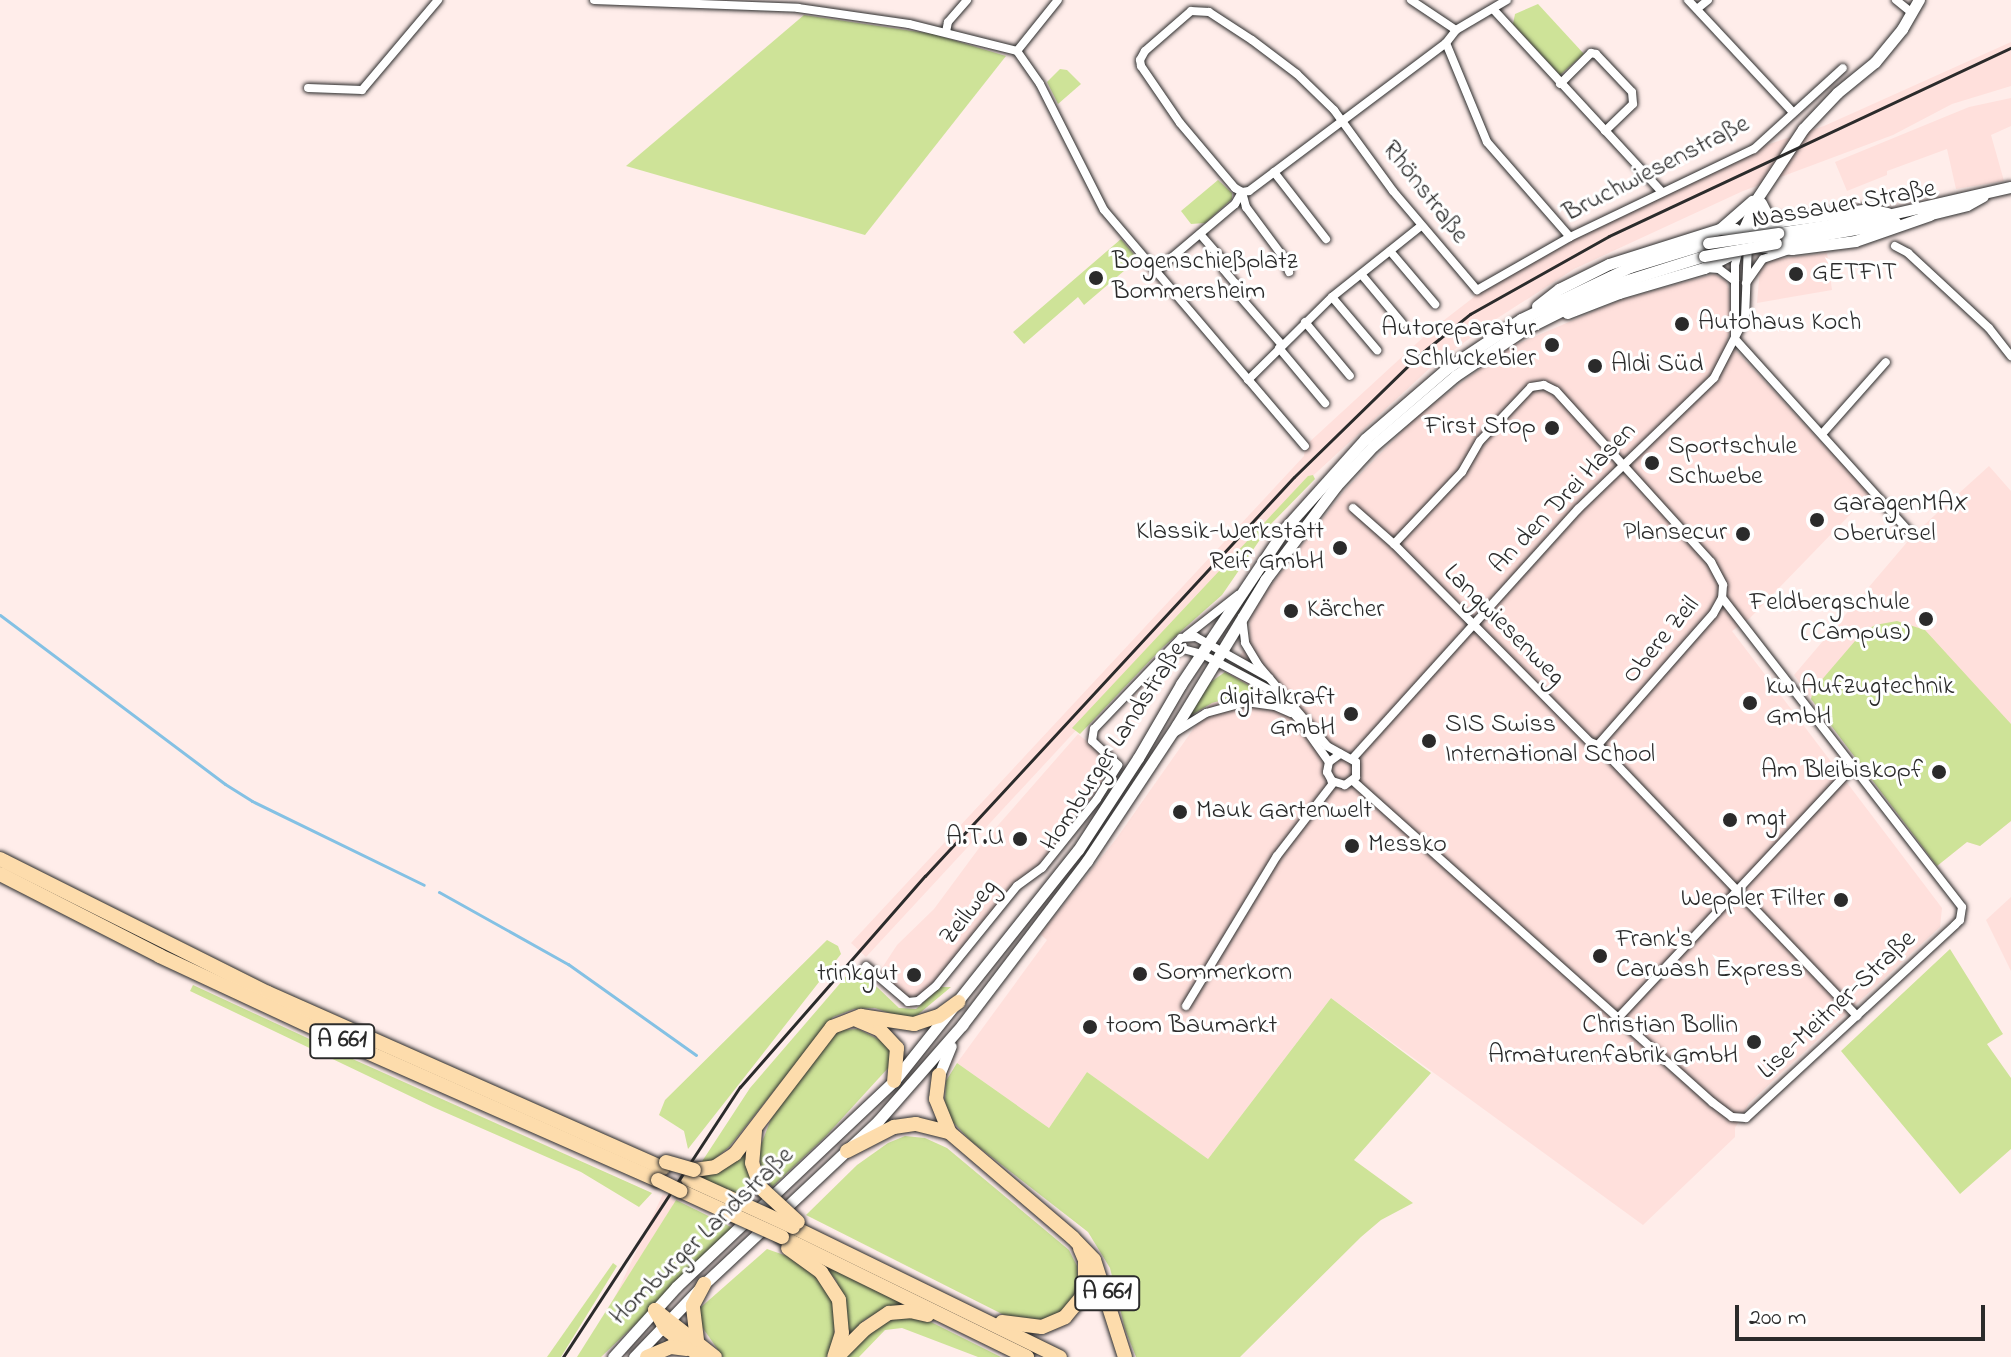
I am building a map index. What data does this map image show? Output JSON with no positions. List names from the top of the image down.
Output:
{
  "streets": {
    "highway": ["A 661"],
    "main road": ["Nassauer Straße", "Homburger Landstraße"],
    "street": [
      "Bruchwiesenstraße",
      "Rhönstraße",
      "An den Drei Hasen",
      "Langwiesenweg",
      "Obere Zeil",
      "Zeilweg",
      "Lise-Meitner-Straße"
    ]
  },
  "crossings": [
    ["Bruchwiesenstraße", "Rhönstraße"],
    ["Nassauer Straße", "Homburger Landstraße"],
    ["An den Drei Hasen", "Langwiesenweg"],
    ["Langwiesenweg", "Obere Zeil"],
    ["Langwiesenweg", "Lise-Meitner-Straße"],
    ["Homburger Landstraße", "Zeilweg"]
  ],
  "places": [
    "GETFIT",
    "Bogenschießplatz Bommersheim",
    "Autohaus Koch",
    "Autoreparatur Schluckebier",
    "Aldi Süd",
    "First Stop",
    "Sportschule Schwebe",
    "GaragenMAX Oberursel",
    "Plansecur",
    "Klassik-Werkstatt Reif GmbH",
    "Kärcher",
    "Feldbergschule (Campus)",
    "kw Aufzugtechnik GmbH",
    "digitalkraft GmbH",
    "SIS Swiss International School",
    "Am Bleibiskopf",
    "Mauk Gartenwelt",
    "mgt",
    "A.T.U",
    "Messko",
    "Weppler Filter",
    "Frank's Carwash Express",
    "Sommerkorn",
    "trinkgut",
    "toom Baumarkt",
    "Christian Bollin Armaturenfabrik GmbH"
  ],
  "scale_bar": "200 m"
}
